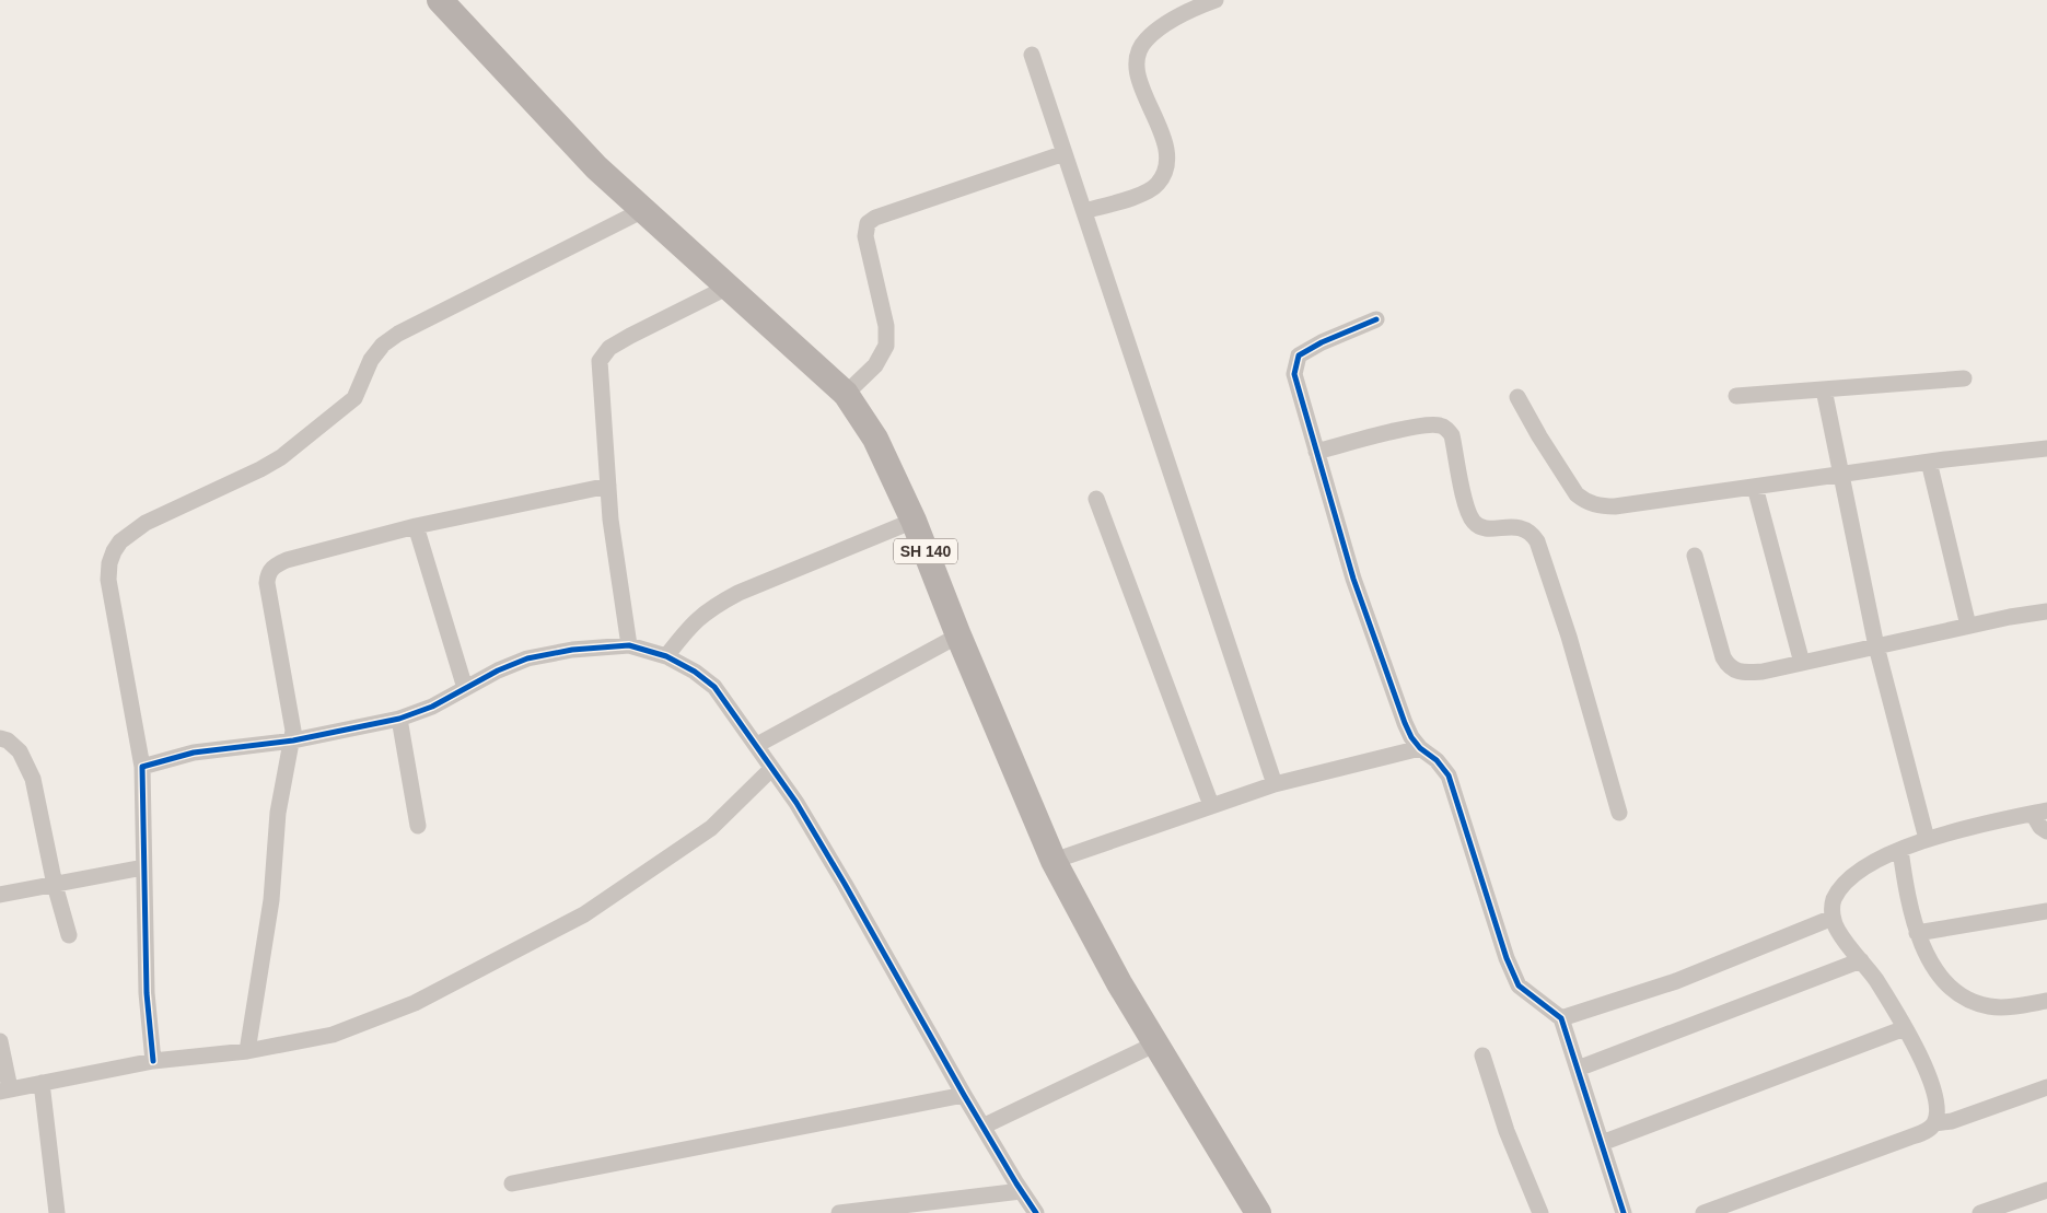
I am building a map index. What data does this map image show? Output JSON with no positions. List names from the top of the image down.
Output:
{
  "streets": {
    "main road": ["SH 140"]
  }
}
